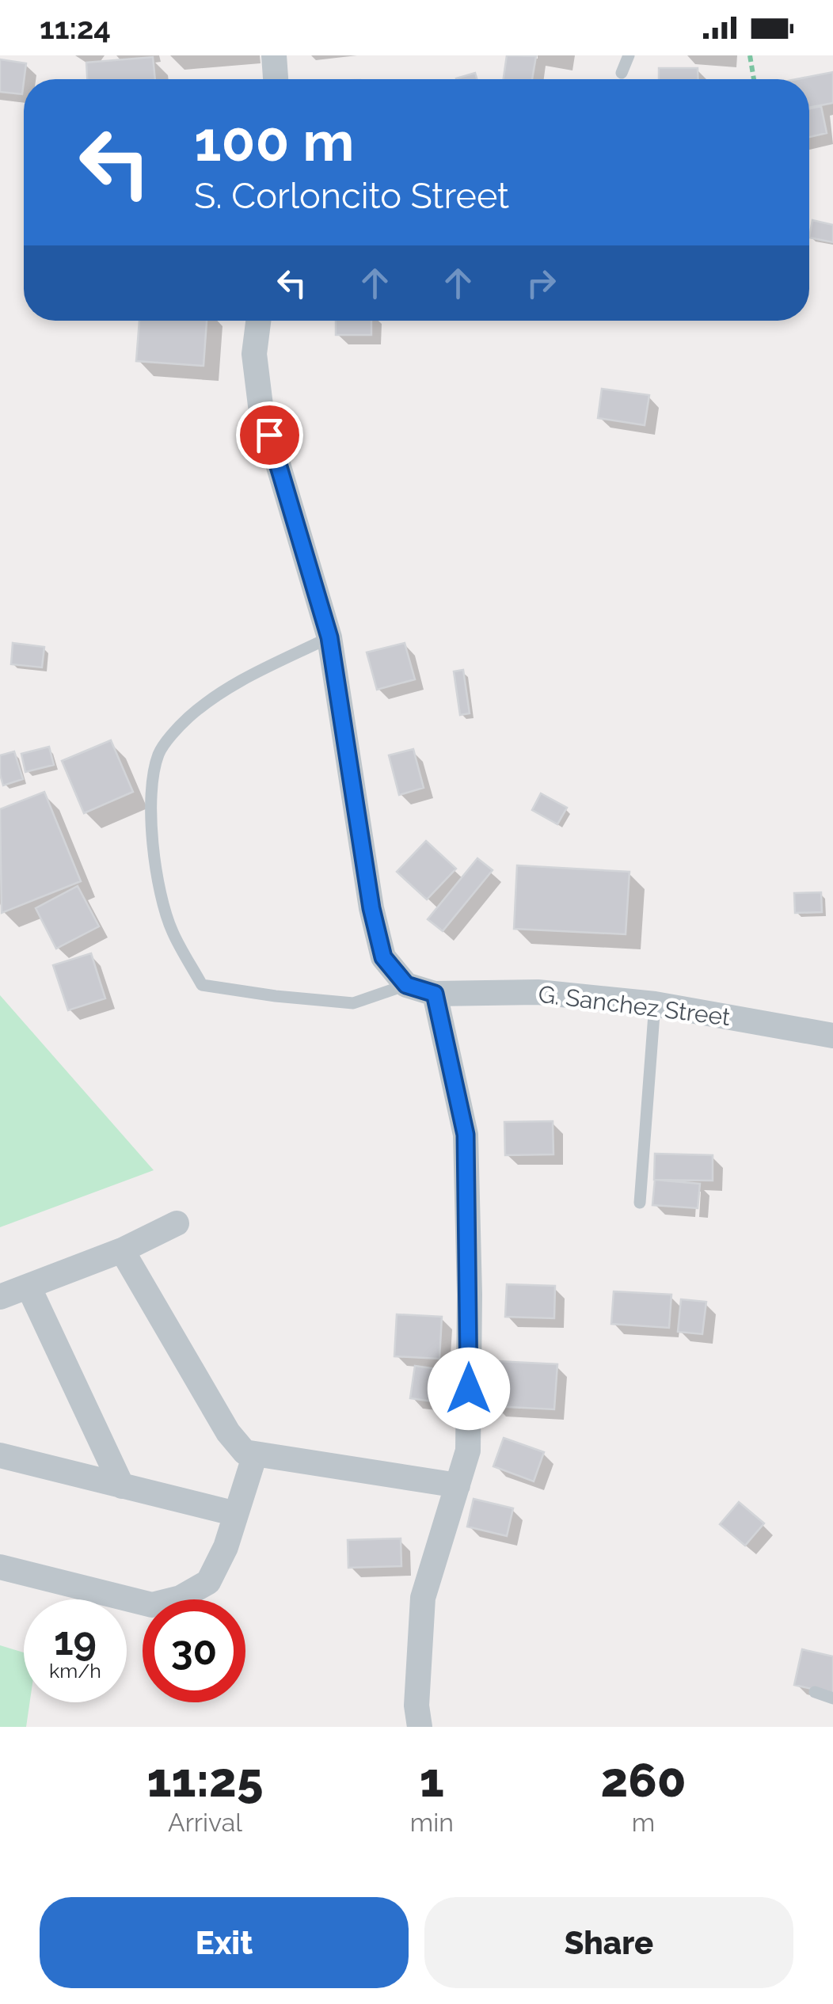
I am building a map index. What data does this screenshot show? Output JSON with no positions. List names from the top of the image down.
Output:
{
  "streets": {
    "street": ["G. Sanchez Street"]
  },
  "page": {
    "status": "11:24",
    "turn": ["100 m", "S. Corloncito Street"],
    "speed": "19 km/h",
    "limit": "30",
    "eta": [
      "11:25",
      "Arrival",
      "1",
      "min",
      "260",
      "m"
    ],
    "buttons": ["Exit", "Share"]
  }
}
